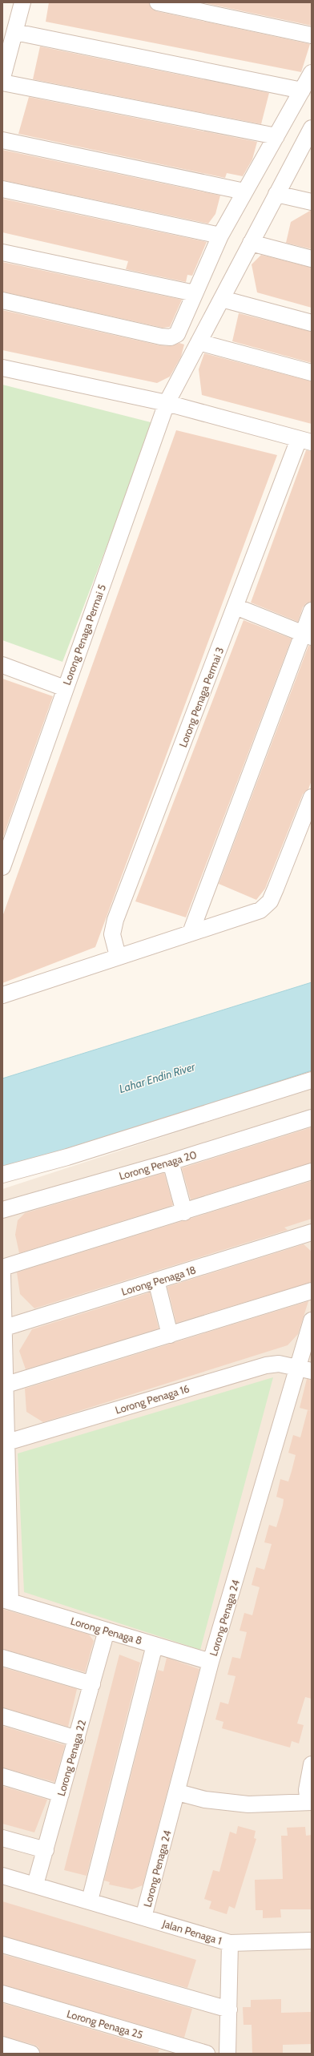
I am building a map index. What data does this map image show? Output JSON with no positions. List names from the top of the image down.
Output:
{
  "streets": {
    "street": [
      "Lorong Penaga Permai 5",
      "Lorong Penaga Permai 3",
      "Lorong Penaga 20",
      "Lorong Penaga 18",
      "Lorong Penaga 16",
      "Lorong Penaga 24",
      "Lorong Penaga 8",
      "Lorong Penaga 22",
      "Jalan Penaga 1",
      "Lorong Penaga 25"
    ]
  },
  "crossings": [
    ["Lorong Penaga 16", "Lorong Penaga 24"],
    ["Lorong Penaga 24", "Lorong Penaga 8"],
    ["Lorong Penaga 24", "Jalan Penaga 1"],
    ["Lorong Penaga 8", "Lorong Penaga 22"],
    ["Lorong Penaga 22", "Jalan Penaga 1"]
  ],
  "water": ["Lahar Endin River"]
}
